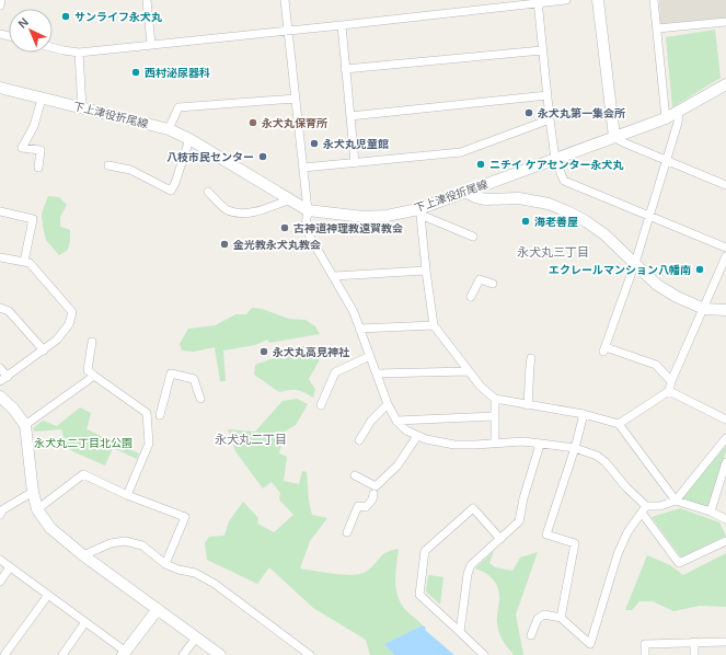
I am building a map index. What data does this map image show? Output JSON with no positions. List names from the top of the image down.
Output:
{
  "streets": {
    "street": ["下上津役折尾線"]
  },
  "districts": ["永犬丸三丁目", "永犬丸二丁目"],
  "parks": ["永犬丸二丁目北公園"],
  "places": [
    "サンライフ永犬丸",
    "西村泌尿器科",
    "永犬丸第一集会所",
    "永犬丸保育所",
    "永犬丸児童館",
    "八枝市民センター",
    "ニチイ ケアセンター永犬丸",
    "海老善屋",
    "古神道神理教遠賀教会",
    "金光教永犬丸教会",
    "エクレールマンション八幡南",
    "永犬丸高見神社"
  ],
  "north": "top left"
}
